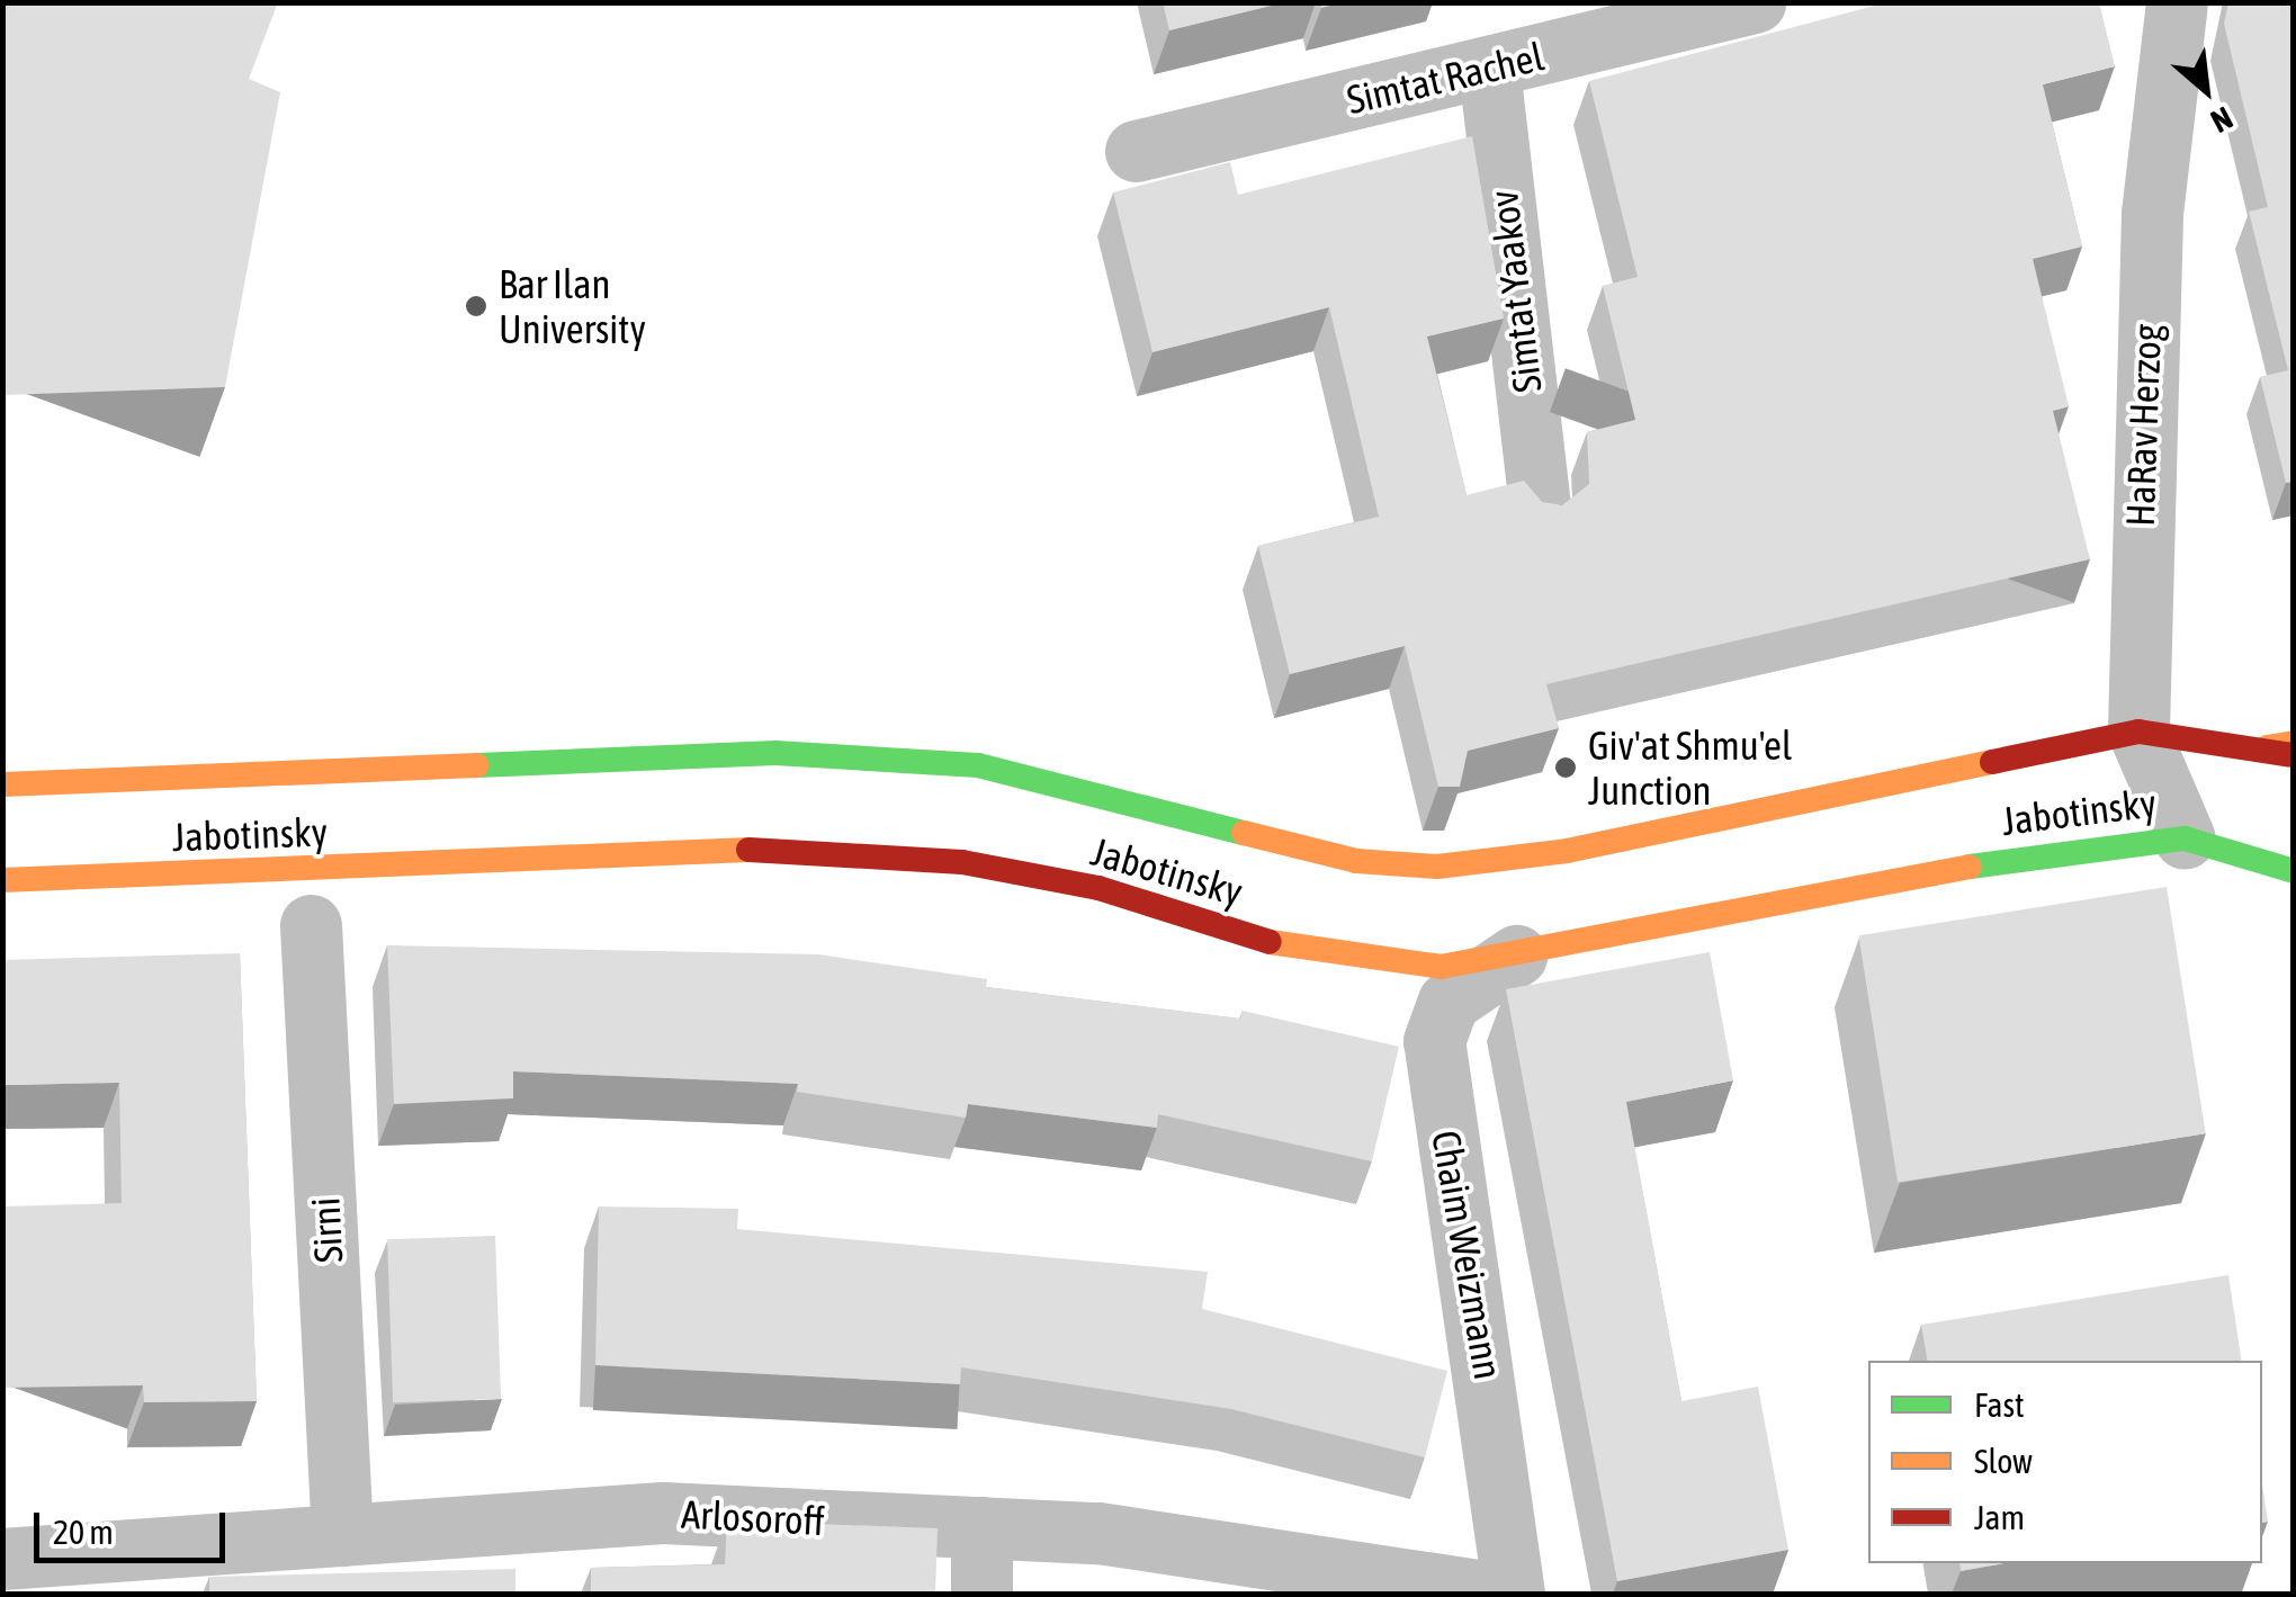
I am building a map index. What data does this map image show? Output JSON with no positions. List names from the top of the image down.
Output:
{
  "streets": {
    "main road": ["Jabotinsky"],
    "street": [
      "Simtat Rachel",
      "Simtat Yaakov",
      "HaRav Herzog",
      "Sirni",
      "Chaim Weizmann",
      "Arlosoroff"
    ]
  },
  "crossings": [
    ["Simtat Rachel", "Simtat Yaakov"],
    ["HaRav Herzog", "Jabotinsky"],
    ["Jabotinsky", "Chaim Weizmann"],
    ["Sirni", "Arlosoroff"]
  ],
  "places": ["Bar Ilan University", "Giv'at Shmu'el Junction"],
  "legend": ["Fast", "Slow", "Jam"],
  "scale_bar": "20 m",
  "north": "bottom right"
}
